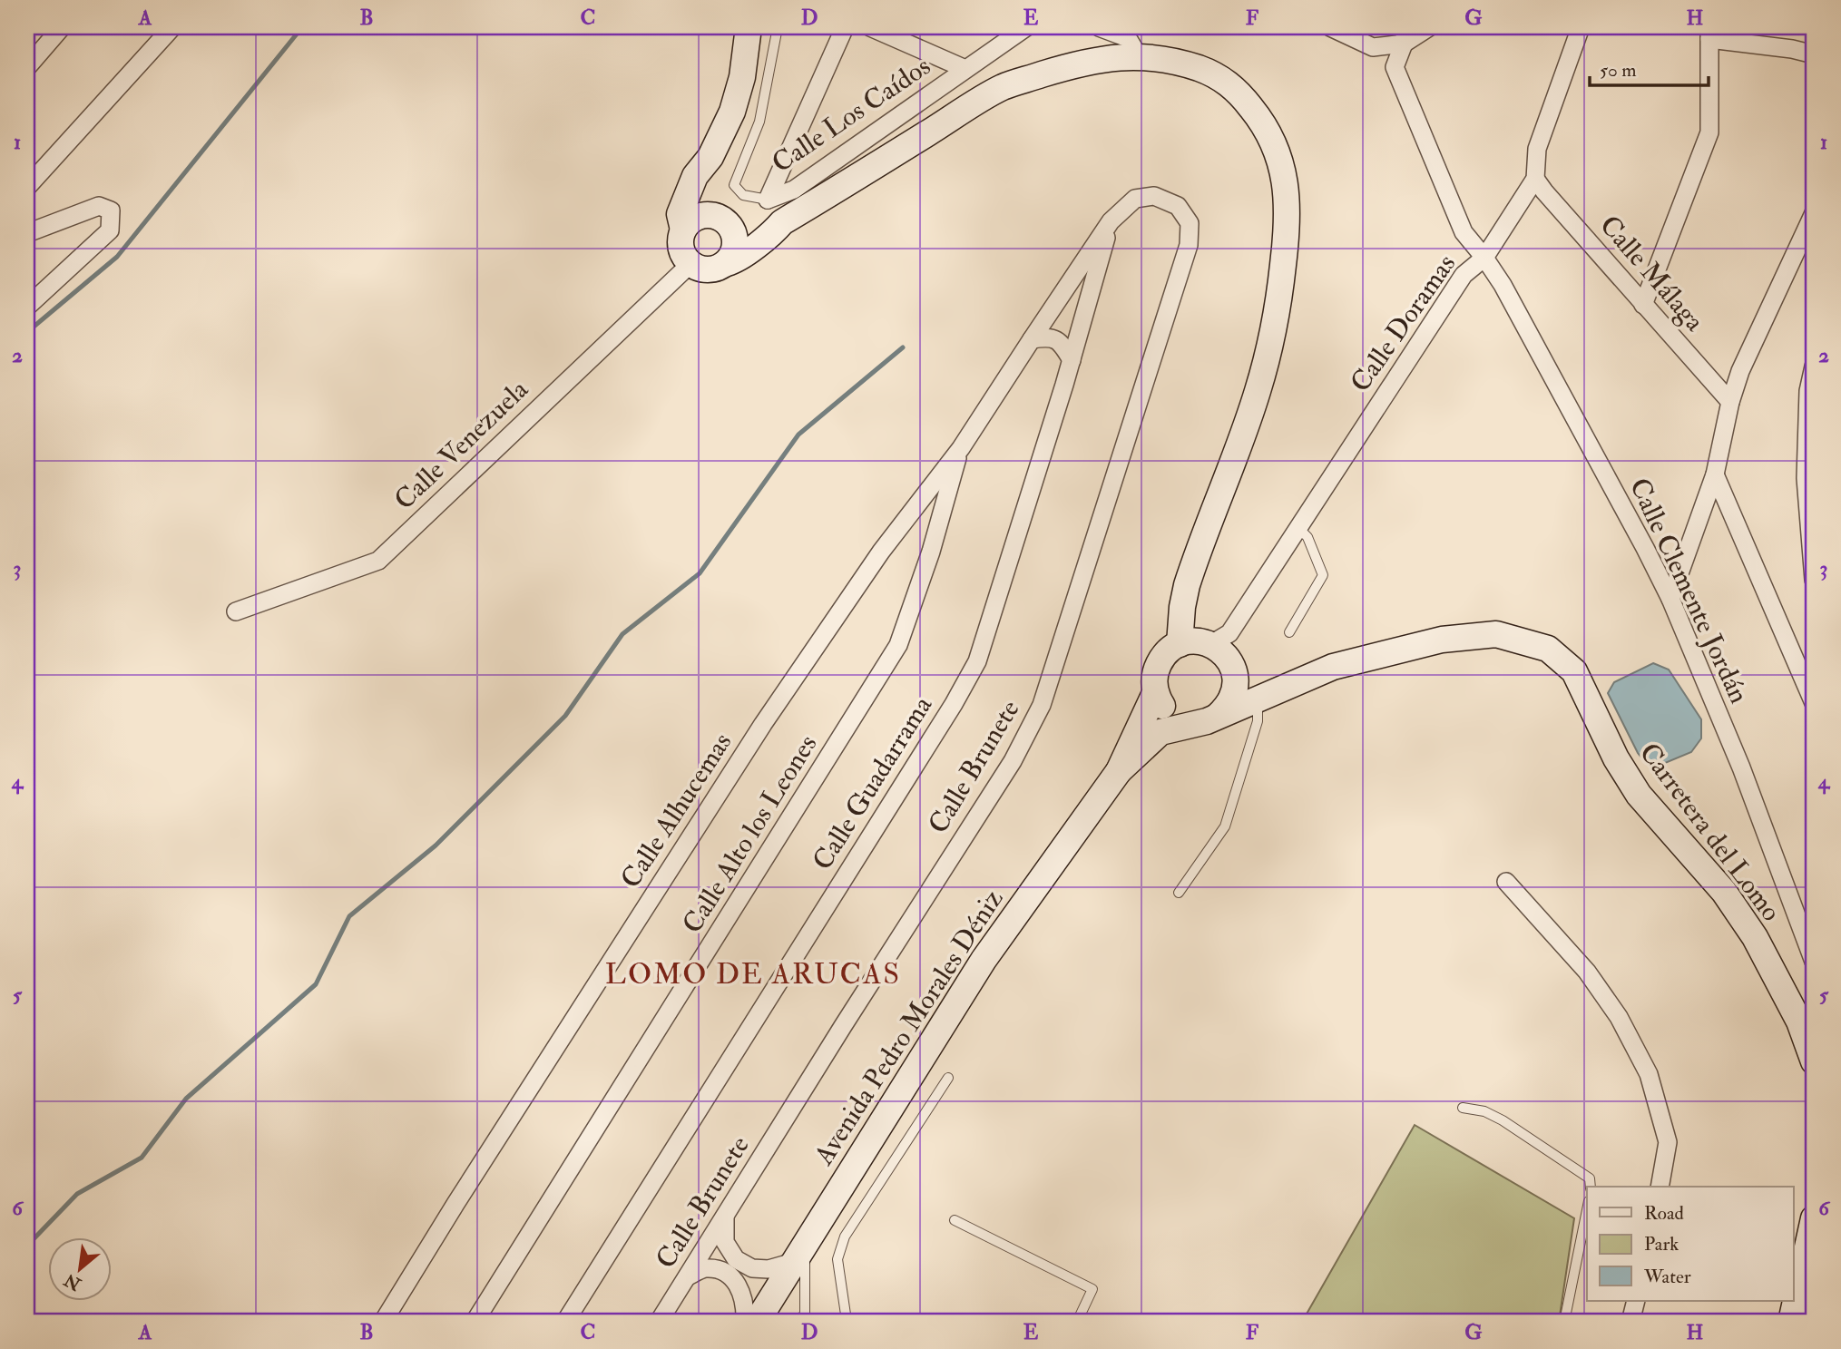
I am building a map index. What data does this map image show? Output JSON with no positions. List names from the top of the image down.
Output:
{
  "streets": {
    "main road": ["Carretera del Lomo", "Avenida Pedro Morales Déniz"],
    "street": [
      "Calle Los Caídos",
      "Calle Málaga",
      "Calle Doramas",
      "Calle Venezuela",
      "Calle Clemente Jordán",
      "Calle Brunete",
      "Calle Guadarrama",
      "Calle Alhucemas",
      "Calle Alto los Leones"
    ]
  },
  "crossings": [
    ["Calle Málaga", "Calle Doramas"],
    ["Calle Doramas", "Calle Clemente Jordán"],
    ["Calle Doramas", "Carretera del Lomo"],
    ["Calle Brunete", "Calle Alhucemas"],
    ["Calle Guadarrama", "Calle Alhucemas"],
    ["Calle Alhucemas", "Calle Alto los Leones"],
    ["Carretera del Lomo", "Avenida Pedro Morales Déniz"]
  ],
  "districts": ["LOMO DE ARUCAS"],
  "legend": ["Road", "Park", "Water"],
  "scale_bar": "50 m",
  "north": "bottom left",
  "grid": {
    "columns": [
      "A",
      "B",
      "C",
      "D",
      "E",
      "F",
      "G",
      "H"
    ],
    "rows": [
      "1",
      "2",
      "3",
      "4",
      "5",
      "6"
    ]
  }
}
